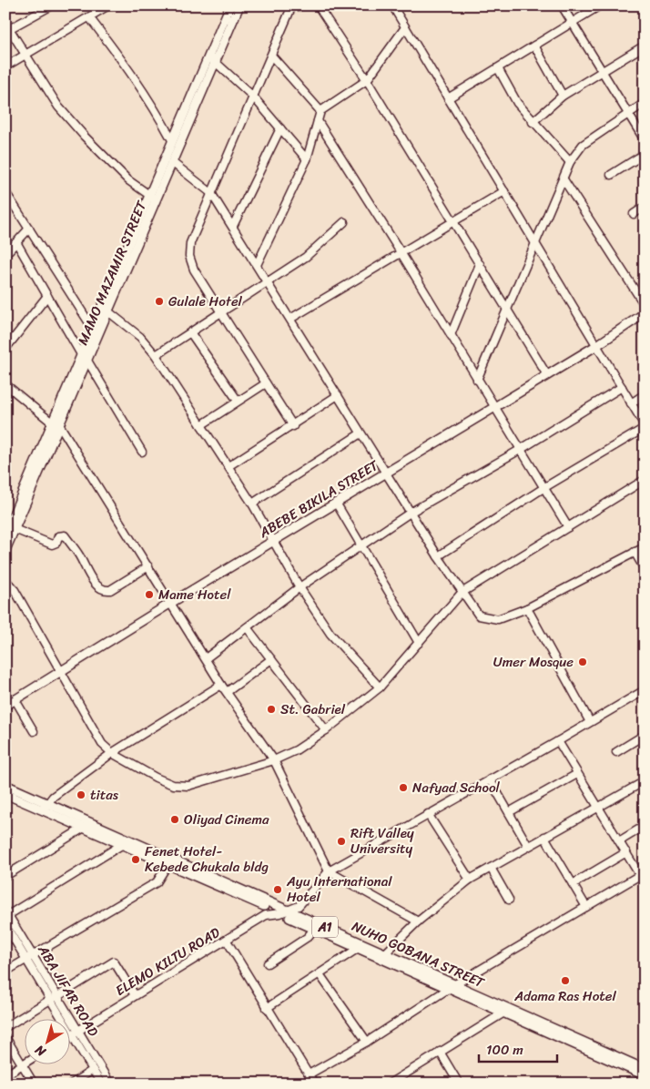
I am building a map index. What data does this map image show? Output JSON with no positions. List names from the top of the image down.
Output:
{
  "streets": {
    "main road": [
      "MAMO MAZAMIR STREET",
      "ABEBE BIKILA STREET",
      "A1",
      "NUHO GOBANA STREET"
    ],
    "street": ["ELEMO KILTU ROAD", "ABA JIFAR ROAD"]
  },
  "crossings": [
    ["NUHO GOBANA STREET", "ELEMO KILTU ROAD"],
    ["ELEMO KILTU ROAD", "ABA JIFAR ROAD"]
  ],
  "places": [
    "Gulale Hotel",
    "Mame Hotel",
    "Umer Mosque",
    "St. Gabriel",
    "Nafyad School",
    "titas",
    "Oliyad Cinema",
    "Rift Valley University",
    "Fenet Hotel- Kebede Chukala bldg",
    "Ayu International Hotel",
    "Adama Ras Hotel"
  ],
  "scale_bar": "100 m",
  "north": "bottom left"
}
